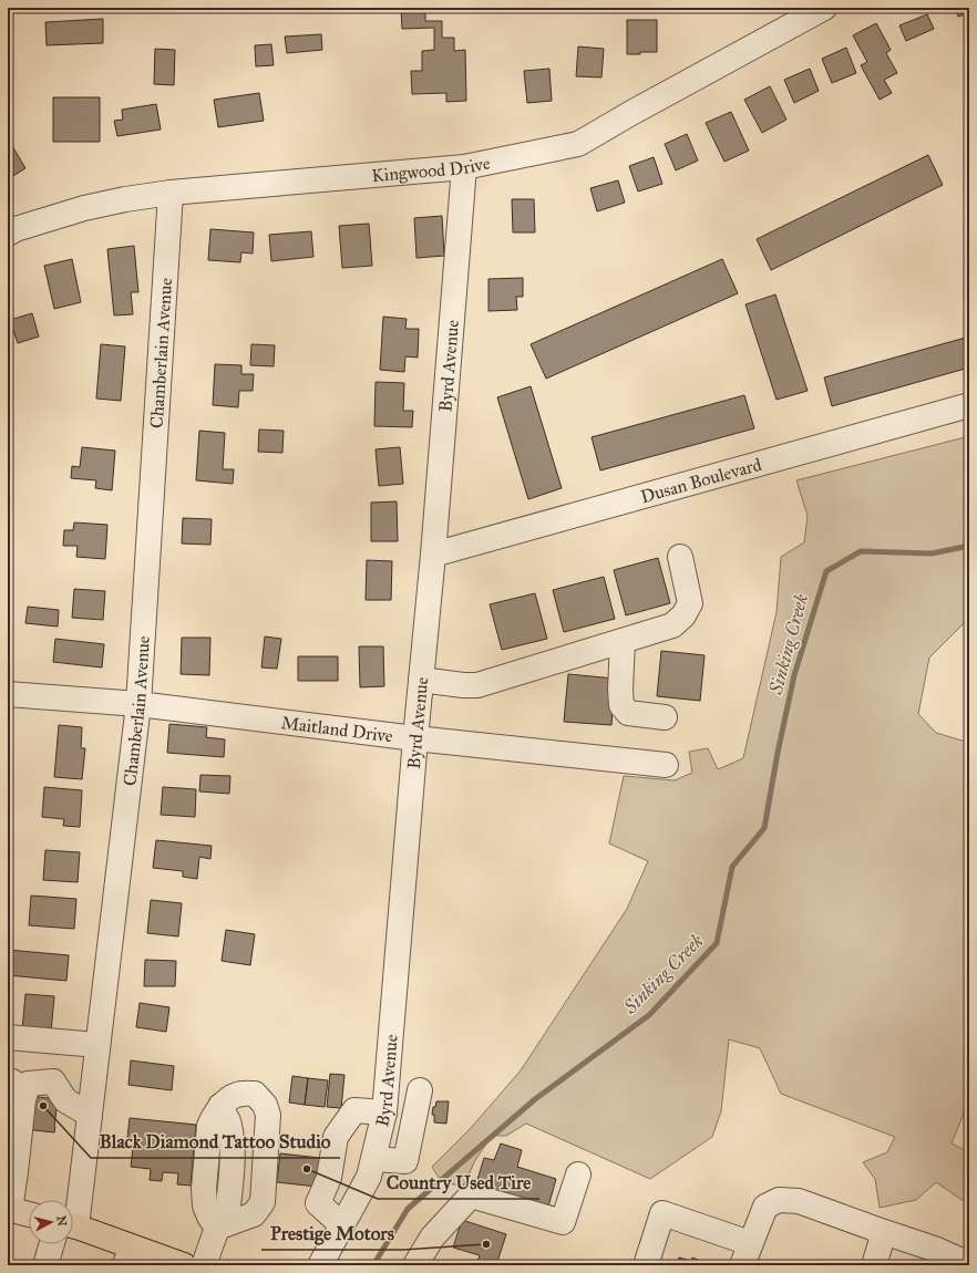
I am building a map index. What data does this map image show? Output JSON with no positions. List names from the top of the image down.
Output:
{
  "streets": {
    "street": [
      "Kingwood Drive",
      "Chamberlain Avenue",
      "Byrd Avenue",
      "Dusan Boulevard",
      "Maitland Drive"
    ]
  },
  "crossings": [
    ["Kingwood Drive", "Chamberlain Avenue"],
    ["Kingwood Drive", "Byrd Avenue"],
    ["Chamberlain Avenue", "Maitland Drive"],
    ["Byrd Avenue", "Dusan Boulevard"],
    ["Byrd Avenue", "Maitland Drive"]
  ],
  "water": ["Sinking Creek"],
  "places": ["Black Diamond Tattoo Studio", "Country Used Tire", "Prestige Motors"],
  "north": "right"
}
